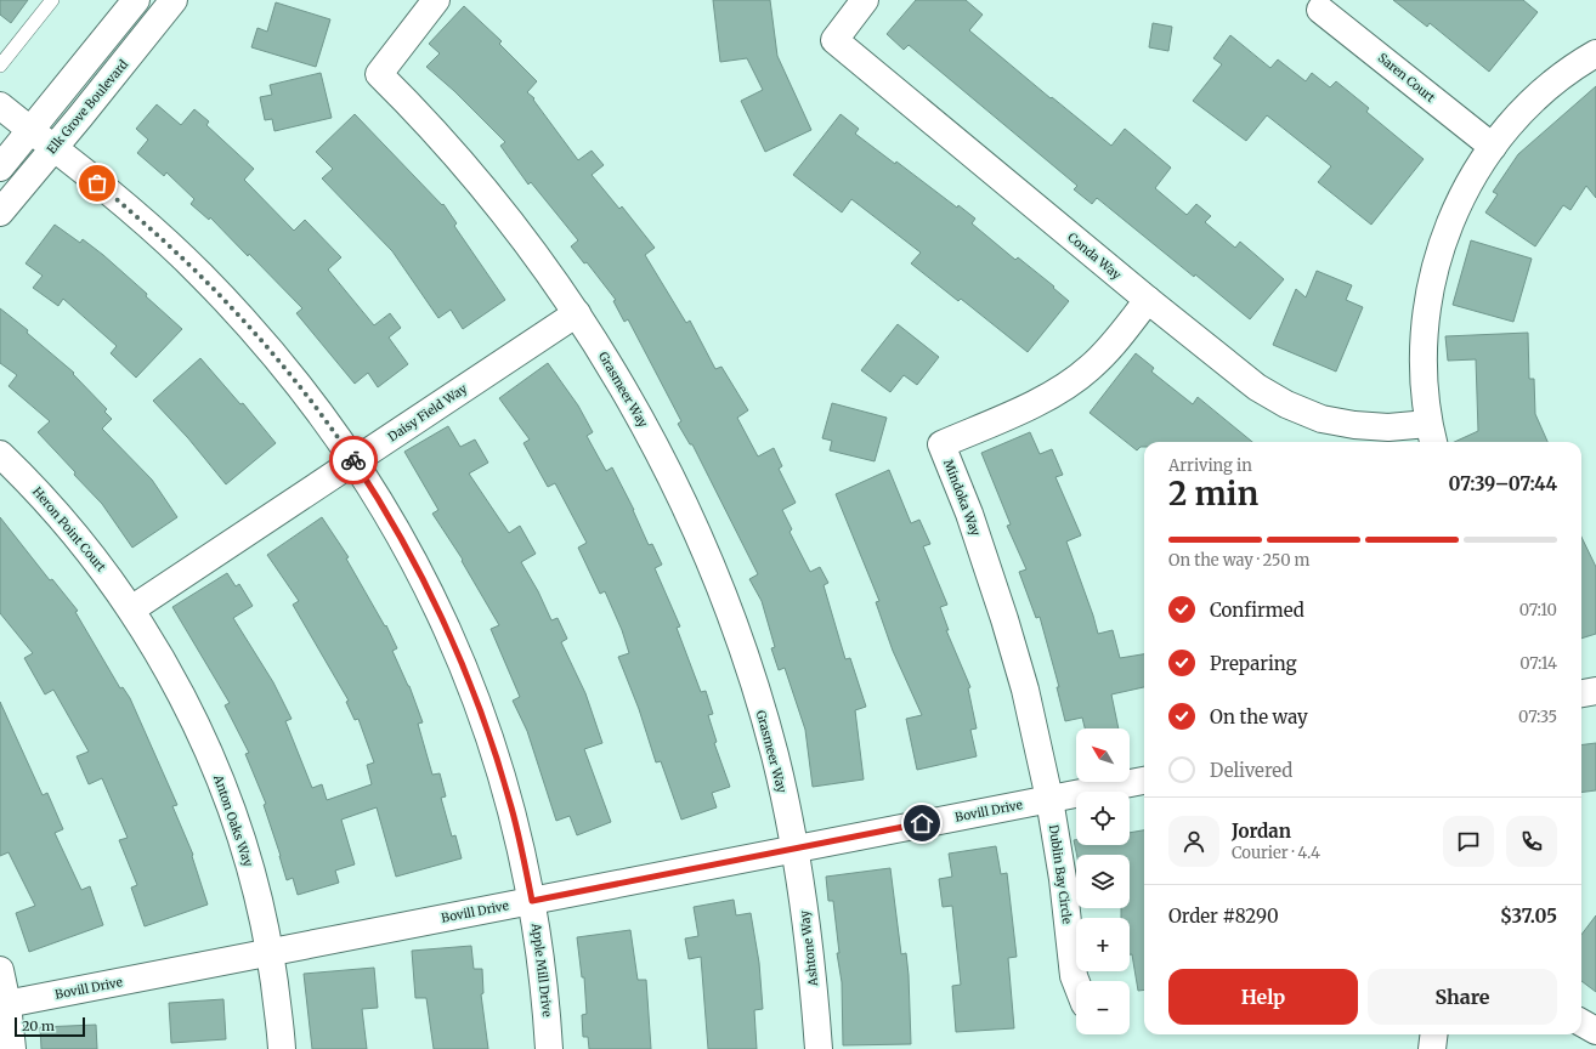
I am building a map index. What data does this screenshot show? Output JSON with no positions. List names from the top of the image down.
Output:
{
  "streets": {
    "street": [
      "Saren Court",
      "Elk Grove Boulevard",
      "Conda Way",
      "Grasmeer Way",
      "Daisy Field Way",
      "Mindoka Way",
      "Heron Point Court",
      "Bovill Drive",
      "Anton Oaks Way",
      "Dublin Bay Circle",
      "Ashtone Way",
      "Apple Mill Drive"
    ]
  },
  "crossings": [
    ["Elk Grove Boulevard", "Apple Mill Drive"],
    ["Conda Way", "Mindoka Way"],
    ["Grasmeer Way", "Daisy Field Way"],
    ["Grasmeer Way", "Bovill Drive"],
    ["Grasmeer Way", "Ashtone Way"],
    ["Daisy Field Way", "Heron Point Court"],
    ["Daisy Field Way", "Anton Oaks Way"],
    ["Daisy Field Way", "Apple Mill Drive"],
    ["Mindoka Way", "Bovill Drive"],
    ["Mindoka Way", "Dublin Bay Circle"],
    ["Heron Point Court", "Anton Oaks Way"],
    ["Bovill Drive", "Anton Oaks Way"],
    ["Bovill Drive", "Dublin Bay Circle"],
    ["Bovill Drive", "Ashtone Way"],
    ["Bovill Drive", "Apple Mill Drive"]
  ],
  "scale_bar": "20 m",
  "north": "top left",
  "page": {
    "heading": ["2 min", "Arriving in", "07:39–07:44"],
    "panel": [
      "Jordan",
      "Courier · 4.4",
      "Order #8290",
      "$37.05"
    ],
    "bar": "On the way · 250 m",
    "list": [
      ["Confirmed", "07:10"],
      ["Preparing", "07:14"],
      ["On the way", "07:35"],
      "Delivered"
    ],
    "map_buttons": ["+", "−"],
    "buttons": ["Help", "Share"],
    "scale": "20 m"
  }
}
